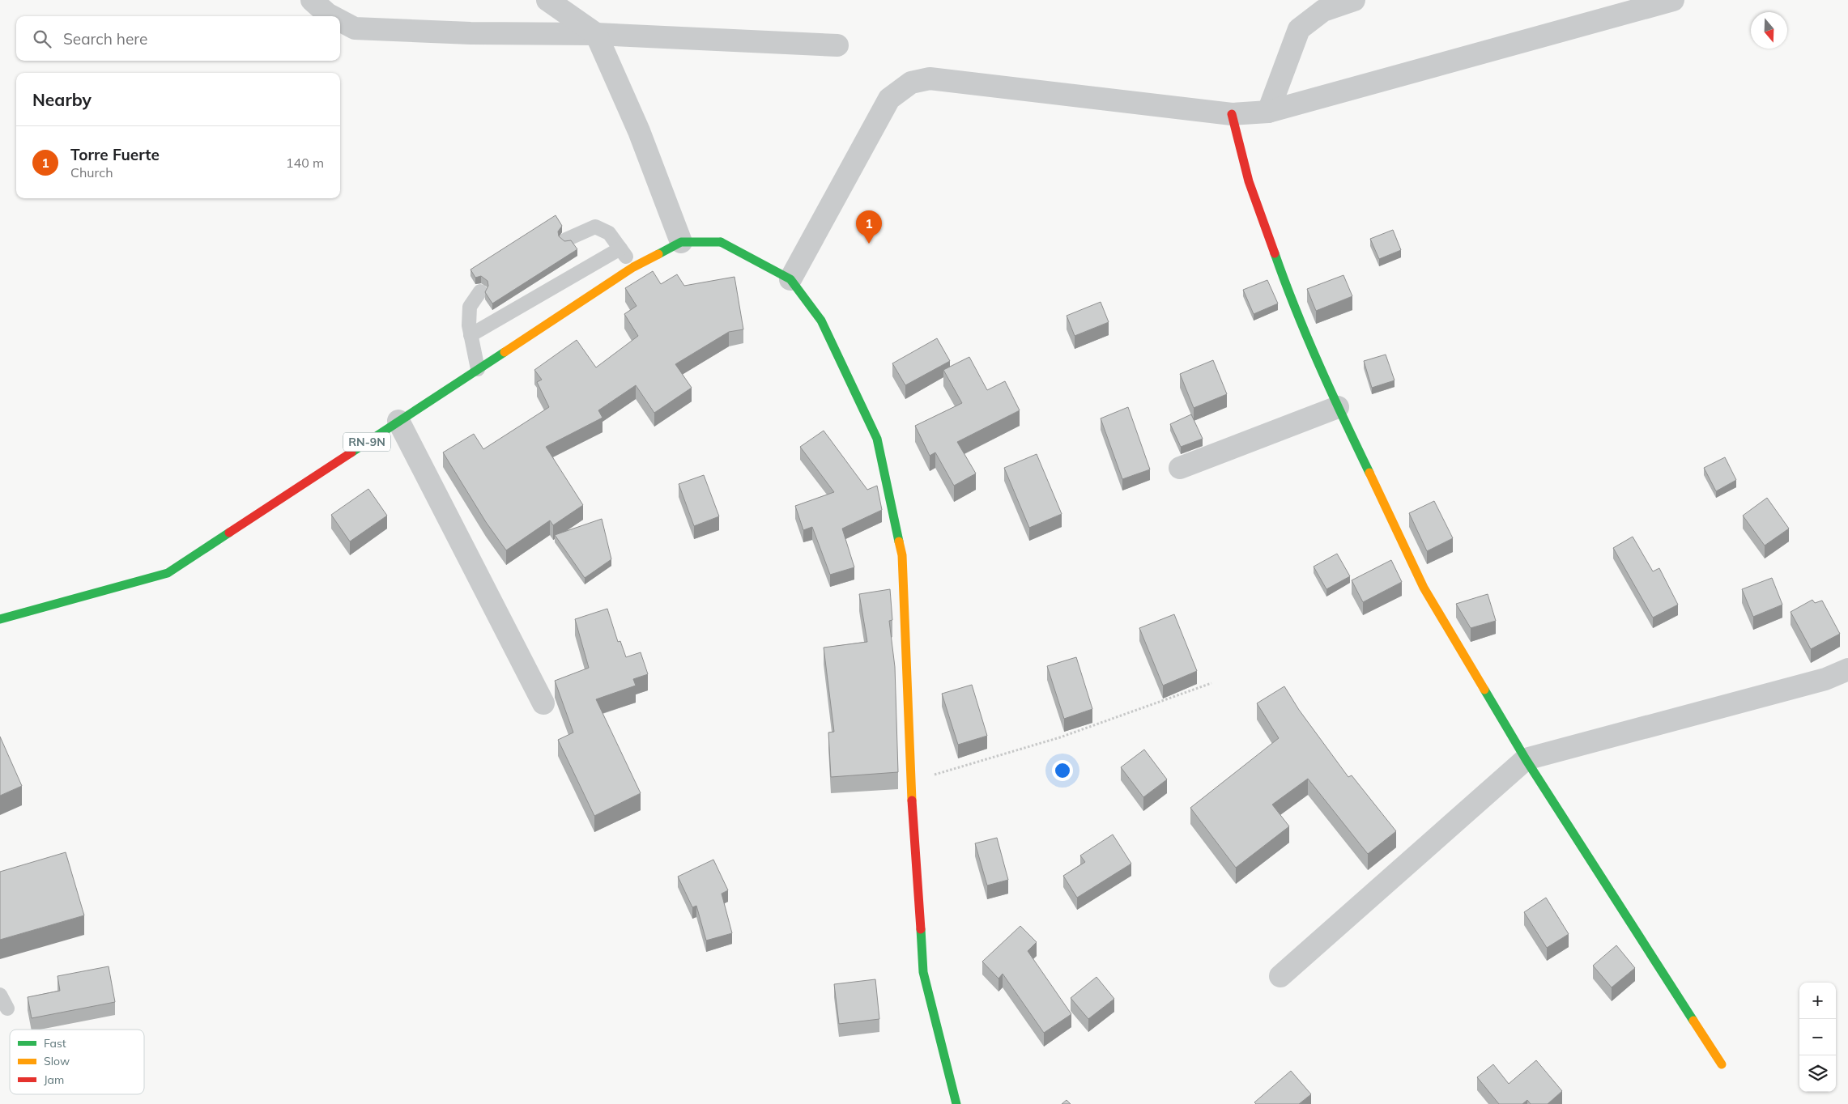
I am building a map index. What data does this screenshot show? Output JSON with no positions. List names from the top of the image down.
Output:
{
  "streets": {
    "main road": ["RN-9N"]
  },
  "legend": ["Fast", "Slow", "Jam"],
  "north": "bottom",
  "page": {
    "search": "Search here",
    "heading": "Nearby",
    "list": [
      {
        "mark": "1",
        "name": "Torre Fuerte",
        "note": "Church",
        "value": "140 m"
      }
    ],
    "pins": "1",
    "map_buttons": ["+", "−"]
  }
}
